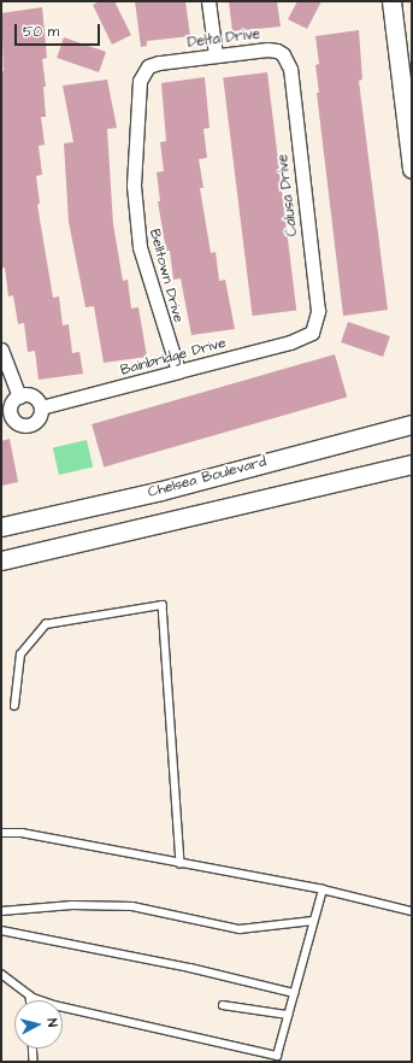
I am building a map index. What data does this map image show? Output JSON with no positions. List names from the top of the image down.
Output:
{
  "streets": {
    "main road": ["Chelsea Boulevard"],
    "street": [
      "Delta Drive",
      "Calusa Drive",
      "Belltown Drive",
      "Bainbridge Drive"
    ]
  },
  "crossings": [
    ["Delta Drive", "Calusa Drive"],
    ["Delta Drive", "Belltown Drive"],
    ["Calusa Drive", "Bainbridge Drive"],
    ["Belltown Drive", "Bainbridge Drive"]
  ],
  "scale_bar": "50 m",
  "north": "right"
}
